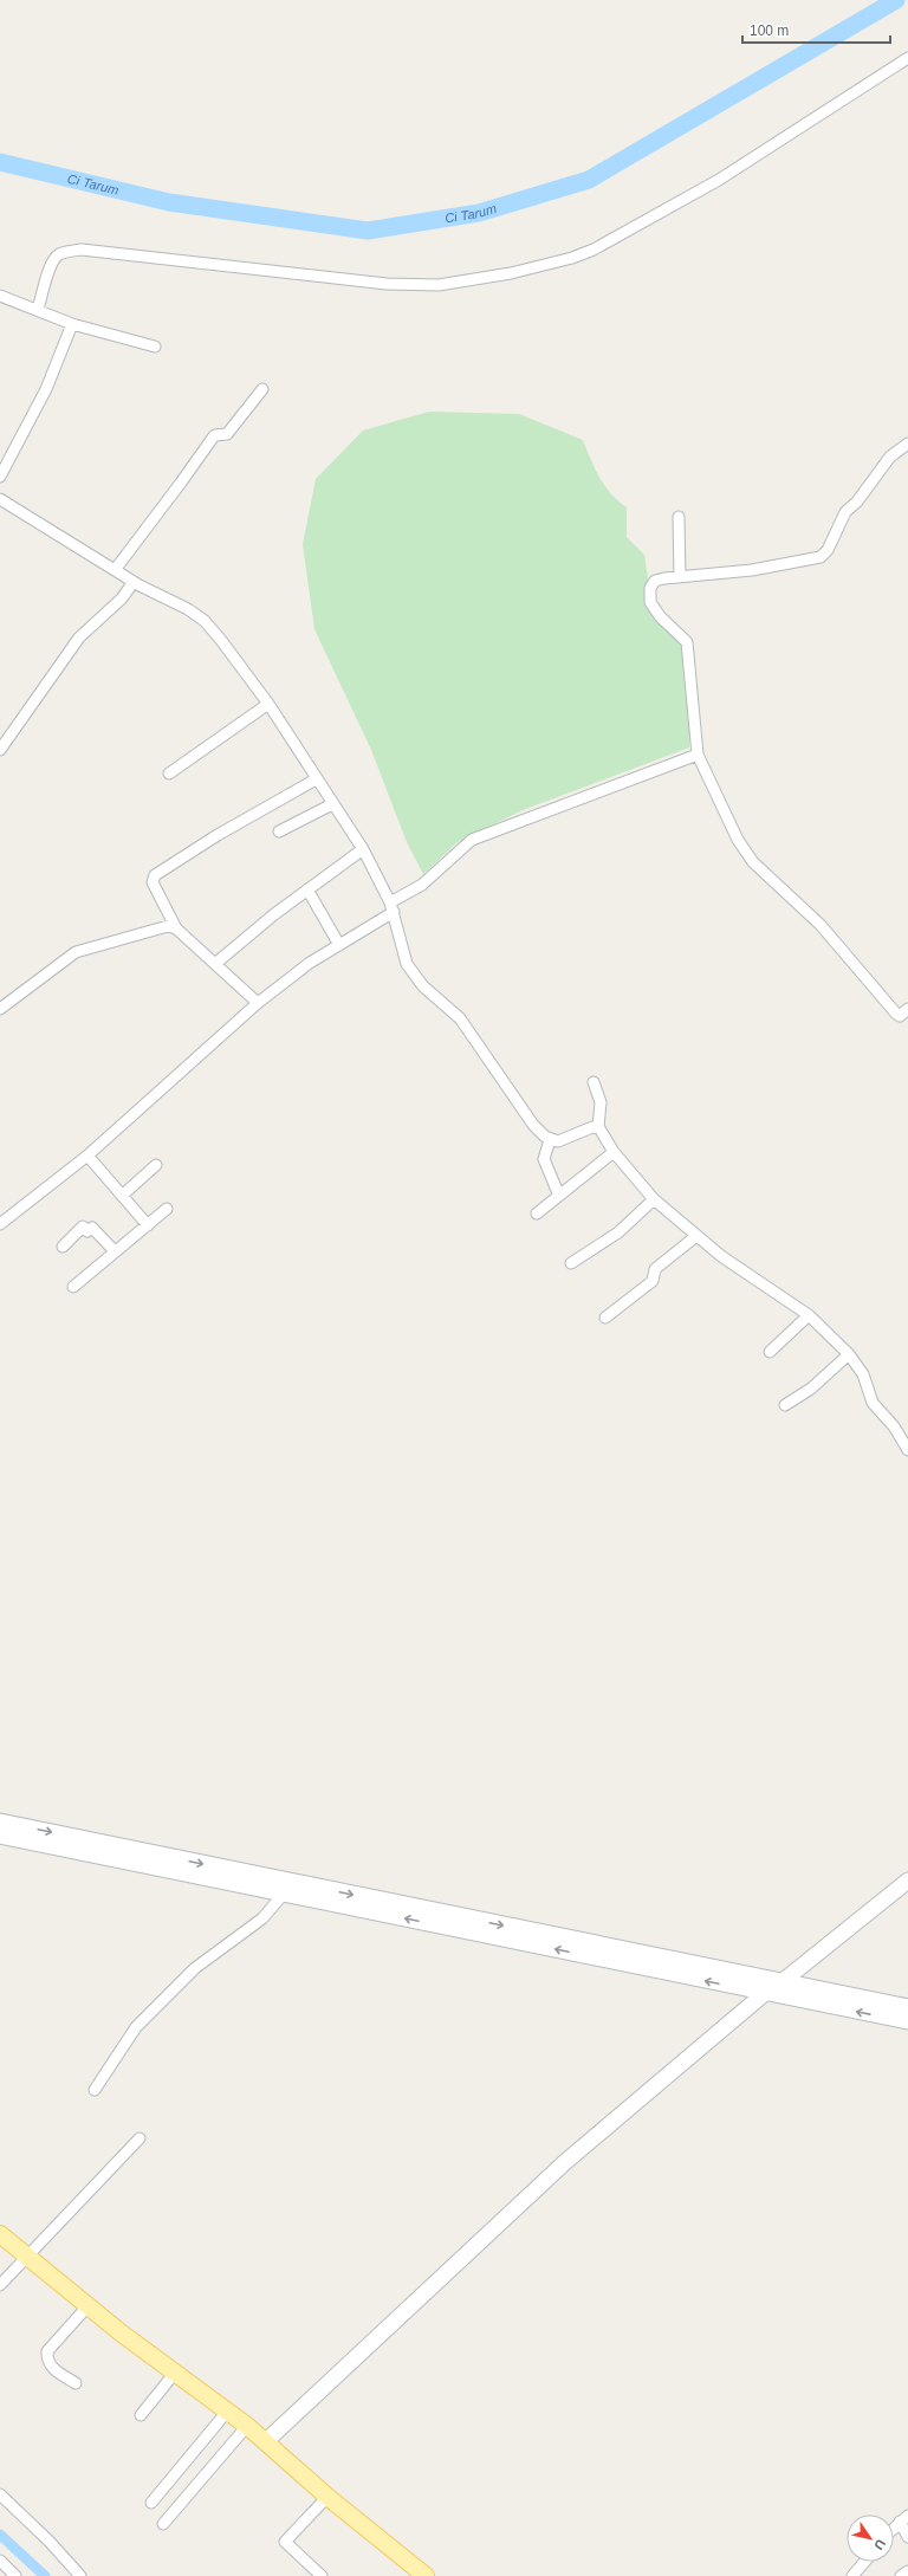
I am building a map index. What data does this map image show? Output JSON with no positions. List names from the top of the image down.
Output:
{
  "water": ["Ci Tarum"],
  "scale_bar": "100 m",
  "north": "bottom right"
}
